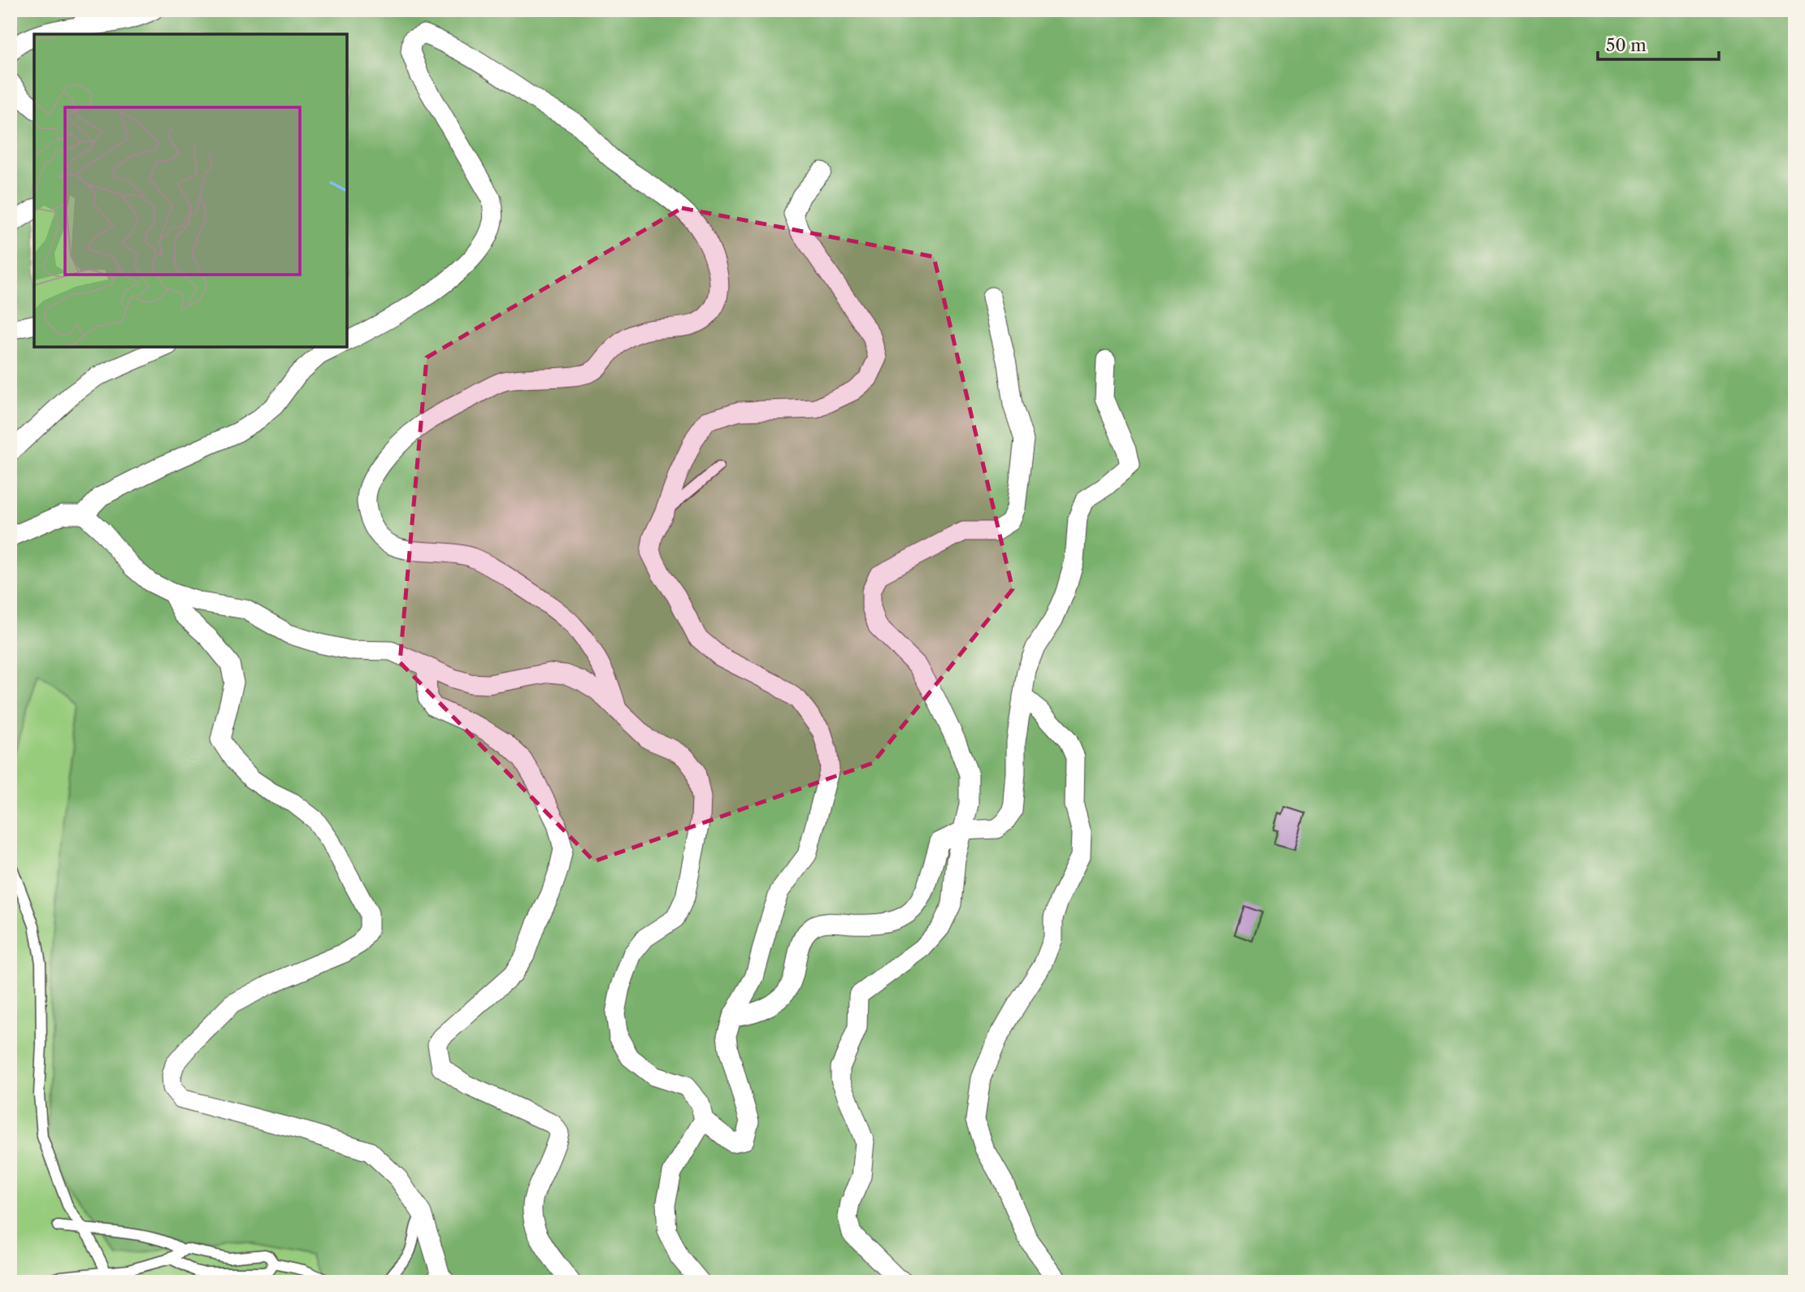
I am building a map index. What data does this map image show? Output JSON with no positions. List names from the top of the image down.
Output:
{
  "scale_bar": "50 m"
}
